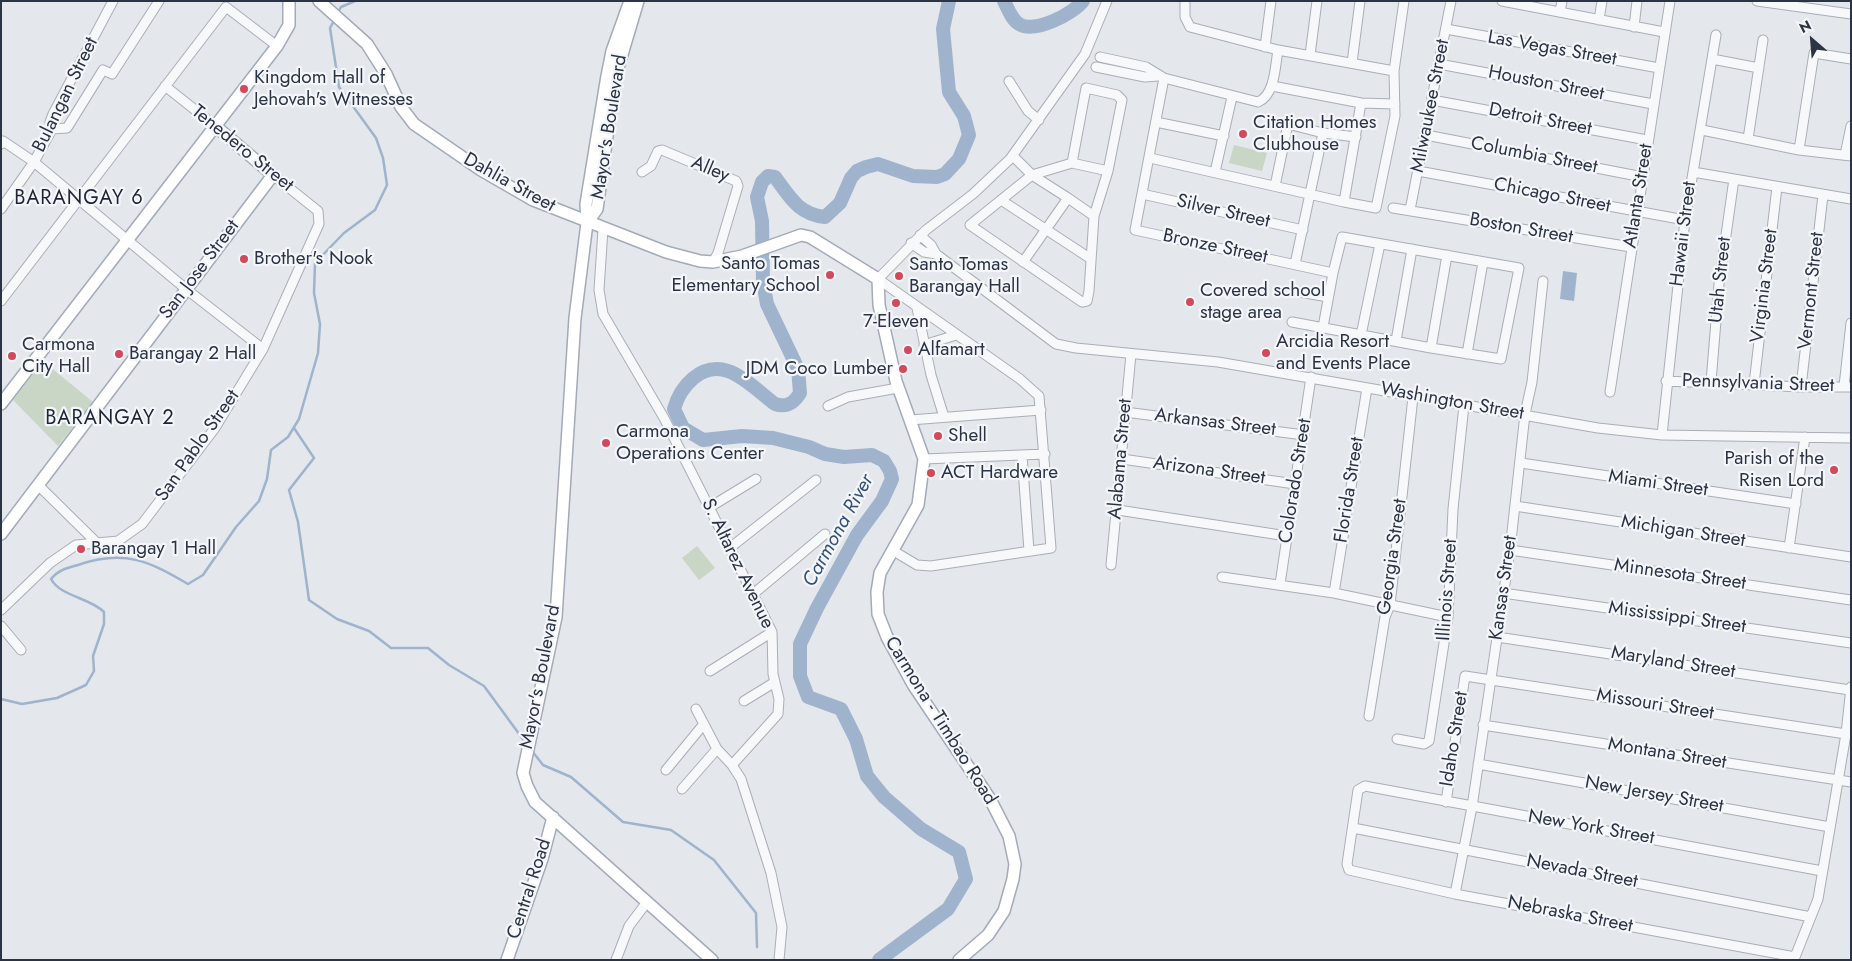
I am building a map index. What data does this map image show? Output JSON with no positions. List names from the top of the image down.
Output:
{
  "streets": {
    "main road": [
      "Mayor's Boulevard",
      "Tenedero Street",
      "Dahlia Street",
      "San Jose Street",
      "Carmona - Timbao Road",
      "Central Road"
    ],
    "street": [
      "Las Vegas Street",
      "Houston Street",
      "Bulangan Street",
      "Milwaukee Street",
      "Detroit Street",
      "Columbia Street",
      "Alley",
      "Chicago Street",
      "Atlanta Street",
      "Silver Street",
      "Boston Street",
      "Hawaii Street",
      "Bronze Street",
      "Utah Street",
      "Virginia Street",
      "Vermont Street",
      "Pennsylvania Street",
      "Washington Street",
      "Arkansas Street",
      "San Pablo Street",
      "Alabama Street",
      "Arizona Street",
      "Colorado Street",
      "Miami Street",
      "Florida Street",
      "Michigan Street",
      "Georgia Street",
      "S. Altarez Avenue",
      "Minnesota Street",
      "Kansas Street",
      "Illinois Street",
      "Mississippi Street",
      "Maryland Street",
      "Missouri Street",
      "Idaho Street",
      "Montana Street",
      "New Jersey Street",
      "New York Street",
      "Nevada Street",
      "Nebraska Street"
    ]
  },
  "crossings": [
    ["Las Vegas Street", "Milwaukee Street"],
    ["Las Vegas Street", "Atlanta Street"],
    ["Houston Street", "Milwaukee Street"],
    ["Houston Street", "Atlanta Street"],
    ["Milwaukee Street", "Detroit Street"],
    ["Milwaukee Street", "Columbia Street"],
    ["Milwaukee Street", "Chicago Street"],
    ["Milwaukee Street", "Boston Street"],
    ["Detroit Street", "Atlanta Street"],
    ["Mayor's Boulevard", "Dahlia Street"],
    ["Mayor's Boulevard", "Central Road"],
    ["Tenedero Street", "San Jose Street"],
    ["Tenedero Street", "San Pablo Street"],
    ["Columbia Street", "Atlanta Street"],
    ["Alley", "Dahlia Street"],
    ["Dahlia Street", "S. Altarez Avenue"],
    ["Dahlia Street", "Carmona - Timbao Road"],
    ["Chicago Street", "Atlanta Street"],
    ["Chicago Street", "Hawaii Street"],
    ["Atlanta Street", "Boston Street"],
    ["Silver Street", "Bronze Street"],
    ["Hawaii Street", "Pennsylvania Street"],
    ["Hawaii Street", "Washington Street"],
    ["Utah Street", "Pennsylvania Street"],
    ["Virginia Street", "Pennsylvania Street"],
    ["Vermont Street", "Pennsylvania Street"],
    ["Washington Street", "Alabama Street"],
    ["Washington Street", "Colorado Street"],
    ["Washington Street", "Florida Street"],
    ["Washington Street", "Georgia Street"],
    ["Washington Street", "Kansas Street"],
    ["Washington Street", "Illinois Street"],
    ["Arkansas Street", "Alabama Street"],
    ["Arkansas Street", "Colorado Street"],
    ["Alabama Street", "Arizona Street"],
    ["Arizona Street", "Colorado Street"],
    ["Miami Street", "Kansas Street"],
    ["Michigan Street", "Kansas Street"],
    ["Minnesota Street", "Kansas Street"],
    ["Kansas Street", "Mississippi Street"],
    ["Kansas Street", "Maryland Street"],
    ["Kansas Street", "Missouri Street"],
    ["Kansas Street", "Montana Street"],
    ["Kansas Street", "New Jersey Street"],
    ["Kansas Street", "New York Street"],
    ["Kansas Street", "Nevada Street"],
    ["Kansas Street", "Nebraska Street"],
    ["Missouri Street", "Idaho Street"],
    ["Idaho Street", "New York Street"],
    ["New York Street", "Nevada Street"],
    ["New York Street", "Nebraska Street"],
    ["Nevada Street", "Nebraska Street"]
  ],
  "districts": ["BARANGAY 6", "BARANGAY 2"],
  "water": ["Carmona River"],
  "places": [
    "Kingdom Hall of Jehovah's Witnesses",
    "Citation Homes Clubhouse",
    "Brother's Nook",
    "Santo Tomas Elementary School",
    "Santo Tomas Barangay Hall",
    "Covered school stage area",
    "7-Eleven",
    "Alfamart",
    "Arcidia Resort and Events Place",
    "Barangay 2 Hall",
    "Carmona City Hall",
    "JDM Coco Lumber",
    "Shell",
    "Carmona Operations Center",
    "Parish of the Risen Lord",
    "ACT Hardware",
    "Barangay 1 Hall"
  ],
  "north": "top left"
}
